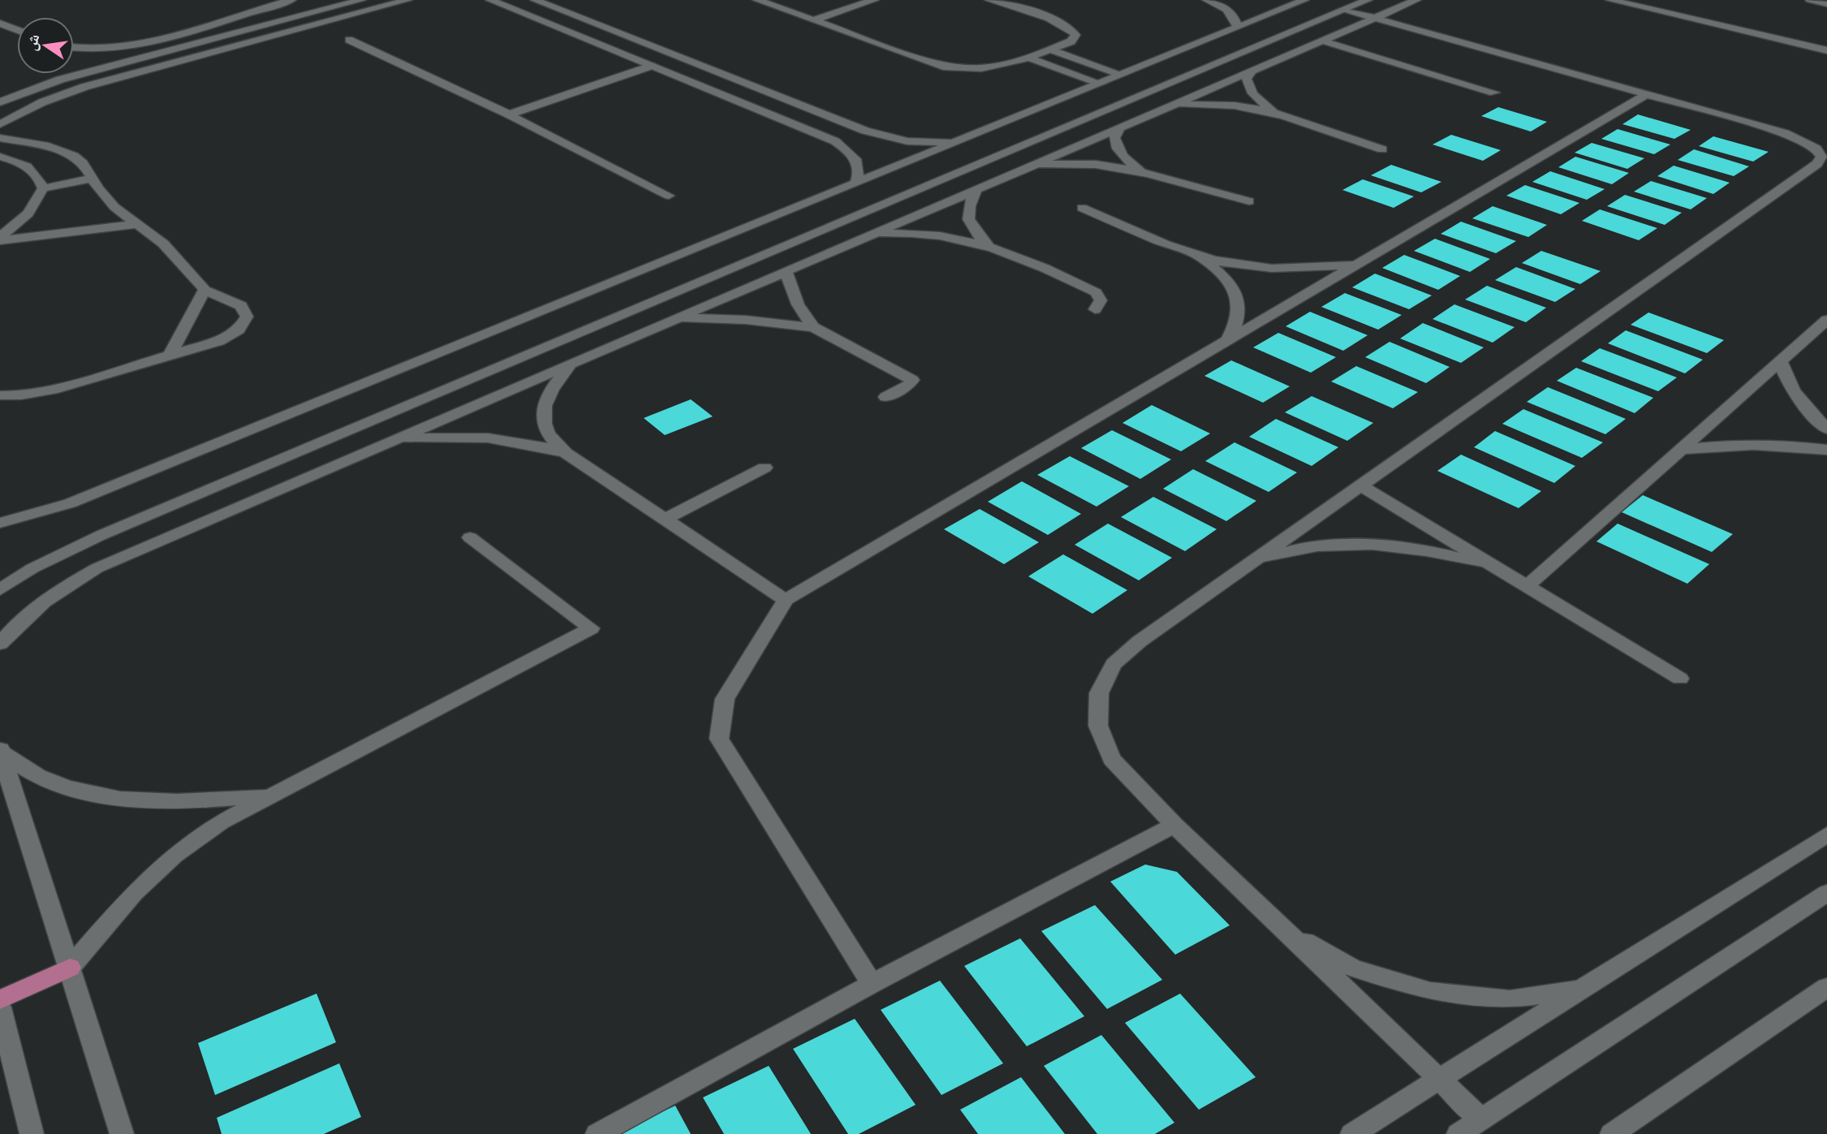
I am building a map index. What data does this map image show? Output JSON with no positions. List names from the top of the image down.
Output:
{
  "north": "left"
}
